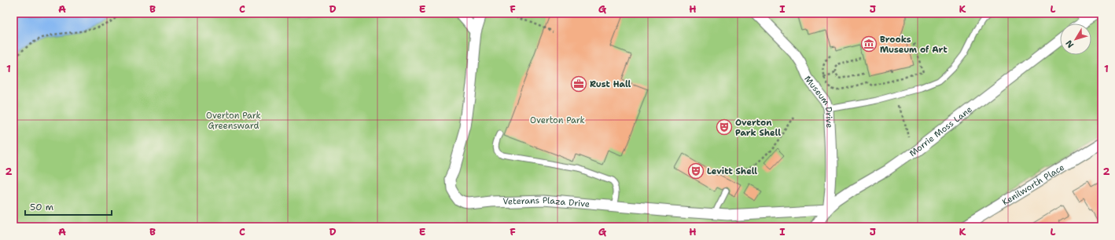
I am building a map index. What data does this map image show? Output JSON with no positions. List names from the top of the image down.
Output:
{
  "streets": {
    "street": [
      "Museum Drive",
      "Morrie Moss Lane",
      "Kenilworth Place",
      "Veterans Plaza Drive"
    ]
  },
  "crossings": [
    ["Museum Drive", "Morrie Moss Lane"],
    ["Museum Drive", "Veterans Plaza Drive"],
    ["Morrie Moss Lane", "Veterans Plaza Drive"]
  ],
  "parks": ["Overton Park Greensward", "Overton Park"],
  "places": {
    "museum": ["Brooks Museum of Art"],
    "office": ["Rust Hall"],
    "theatre": ["Overton Park Shell", "Levitt Shell"]
  },
  "scale_bar": "50 m",
  "north": "bottom left",
  "grid": {
    "columns": [
      "A",
      "B",
      "C",
      "D",
      "E",
      "F",
      "G",
      "H",
      "I",
      "J",
      "K",
      "L"
    ],
    "rows": ["1", "2"]
  }
}
